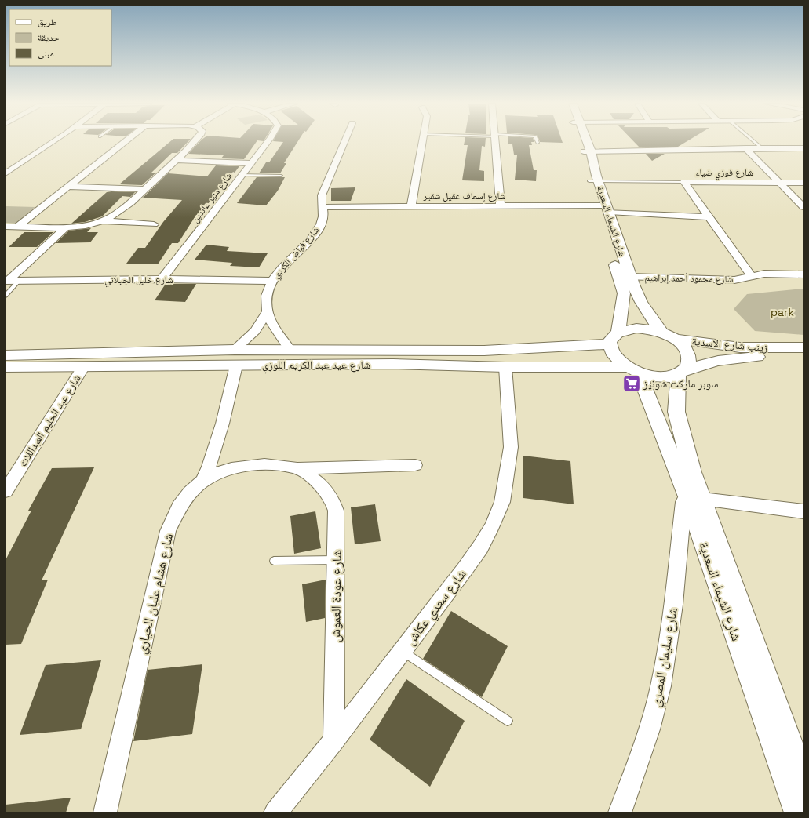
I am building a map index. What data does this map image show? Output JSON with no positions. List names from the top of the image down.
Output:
{
  "streets": {
    "street": [
      "شارع فوزي ضياء",
      "شارع إسعاف عقيل شقير",
      "شارع منير عابدين",
      "شارع الشيماء السعدية",
      "شارع فياض الكردي",
      "شارع محمود أحمد إبراهيم",
      "شارع خليل الجيلاني",
      "زينب شارع الاسدية",
      "شارع عيد عبد الكريم اللوزي",
      "شارع عبد الحليم العبداللات",
      "شارع هشام عليان الحياري",
      "شارع عودة العموش",
      "شارع سعدي عكاش",
      "شارع سليمان المصري"
    ]
  },
  "crossings": [
    ["شارع فوزي ضياء", "شارع إسعاف عقيل شقير"],
    ["شارع فوزي ضياء", "شارع محمود أحمد إبراهيم"],
    ["شارع إسعاف عقيل شقير", "شارع الشيماء السعدية"],
    ["شارع إسعاف عقيل شقير", "شارع فياض الكردي"],
    ["شارع منير عابدين", "شارع خليل الجيلاني"],
    ["شارع الشيماء السعدية", "شارع محمود أحمد إبراهيم"],
    ["شارع الشيماء السعدية", "زينب شارع الاسدية"],
    ["شارع الشيماء السعدية", "شارع عيد عبد الكريم اللوزي"],
    ["شارع الشيماء السعدية", "شارع سليمان المصري"],
    ["شارع فياض الكردي", "شارع خليل الجيلاني"],
    ["شارع فياض الكردي", "شارع عيد عبد الكريم اللوزي"],
    ["زينب شارع الاسدية", "شارع عيد عبد الكريم اللوزي"],
    ["شارع عيد عبد الكريم اللوزي", "شارع عبد الحليم العبداللات"],
    ["شارع عيد عبد الكريم اللوزي", "شارع سعدي عكاش"],
    ["شارع هشام عليان الحياري", "شارع عودة العموش"],
    ["شارع عودة العموش", "شارع سعدي عكاش"]
  ],
  "parks": ["park"],
  "places": {
    "supermarket": ["سوبر ماركت شونيز"]
  },
  "legend": ["طريق", "حديقة", "مبنى"]
}
